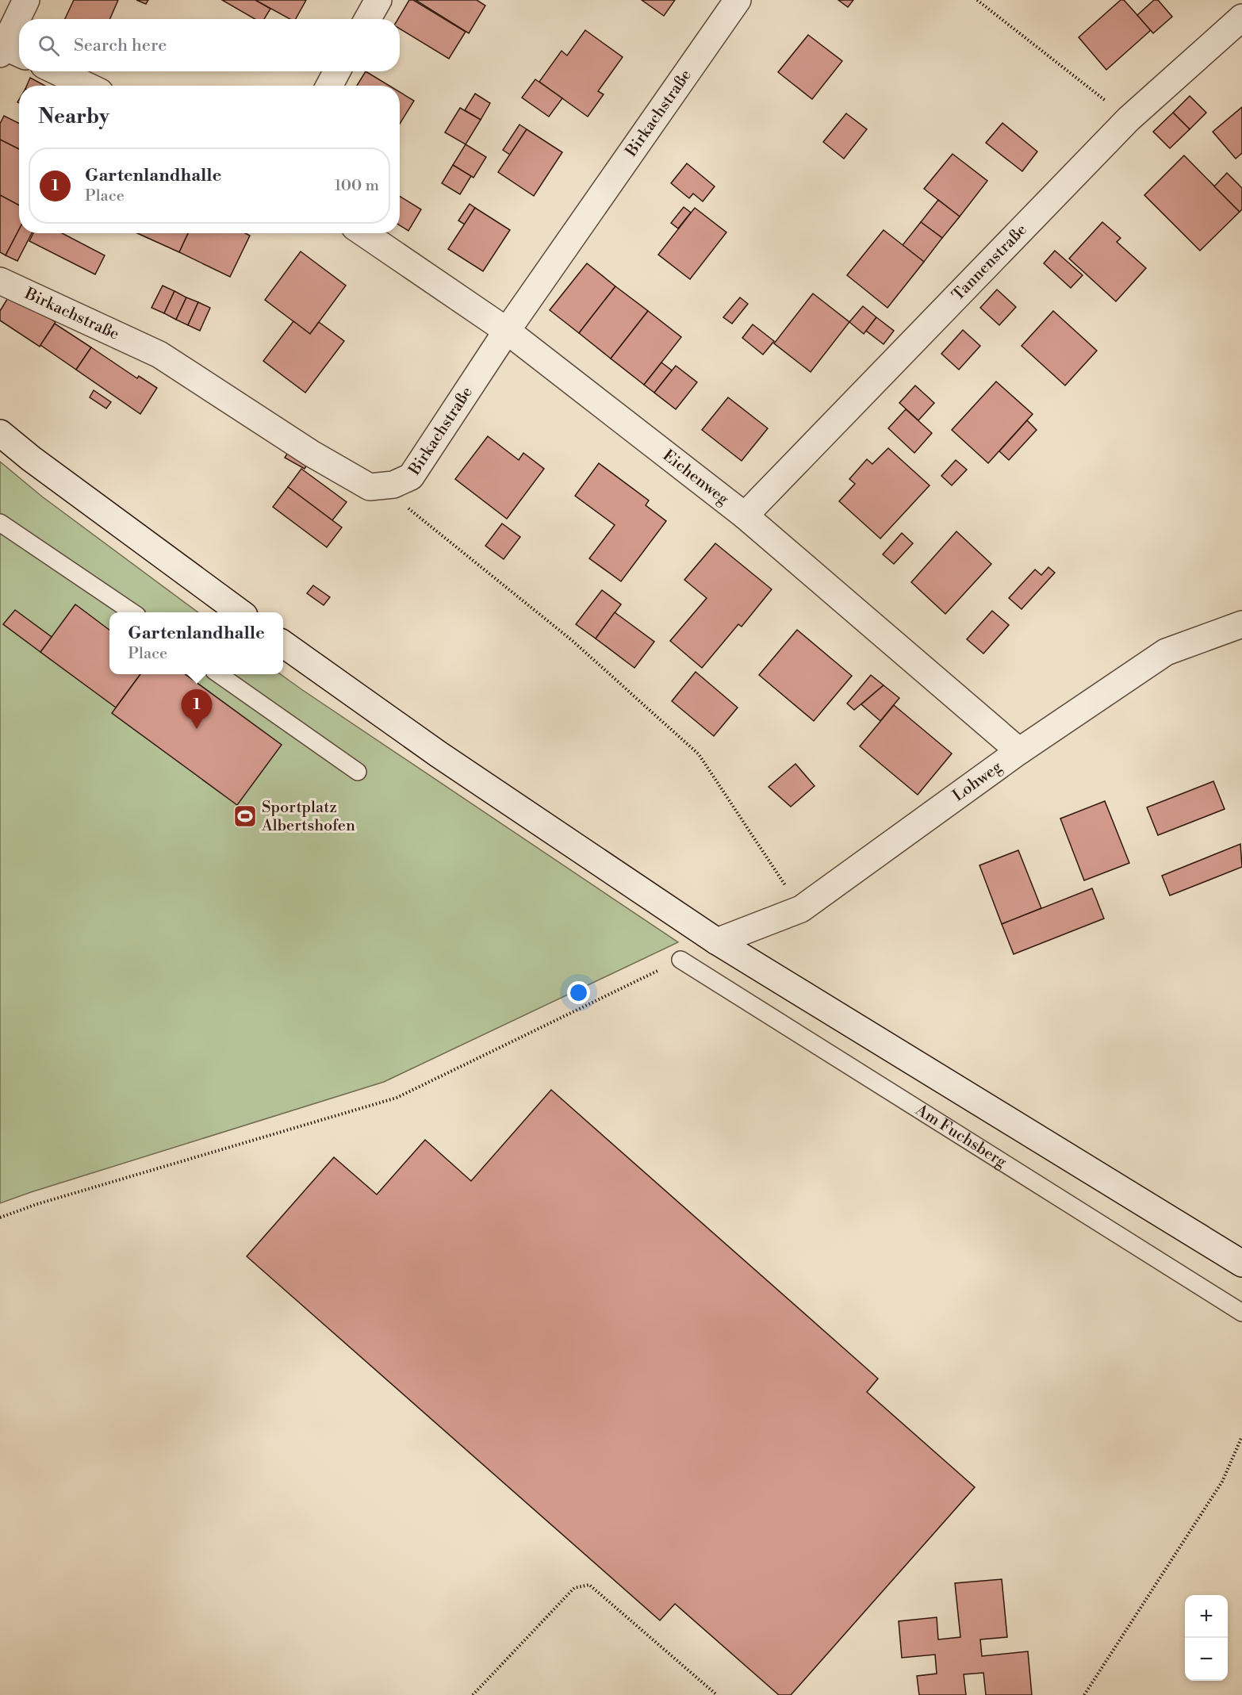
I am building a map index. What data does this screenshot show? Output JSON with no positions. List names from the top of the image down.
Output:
{
  "streets": {
    "street": [
      "Birkachstraße",
      "Tannenstraße",
      "Eichenweg",
      "Lohweg"
    ],
    "lane": ["Am Fuchsberg"]
  },
  "crossings": [
    ["Birkachstraße", "Eichenweg"],
    ["Tannenstraße", "Eichenweg"],
    ["Eichenweg", "Lohweg"]
  ],
  "places": {
    "sports": ["Sportplatz Albertshofen"]
  },
  "page": {
    "search": "Search here",
    "heading": "Nearby",
    "list": [
      {
        "mark": "1",
        "name": "Gartenlandhalle",
        "note": "Place",
        "value": "100 m"
      }
    ],
    "popup": ["Gartenlandhalle", "Place"],
    "pins": "1",
    "map_buttons": ["+", "−"]
  }
}
